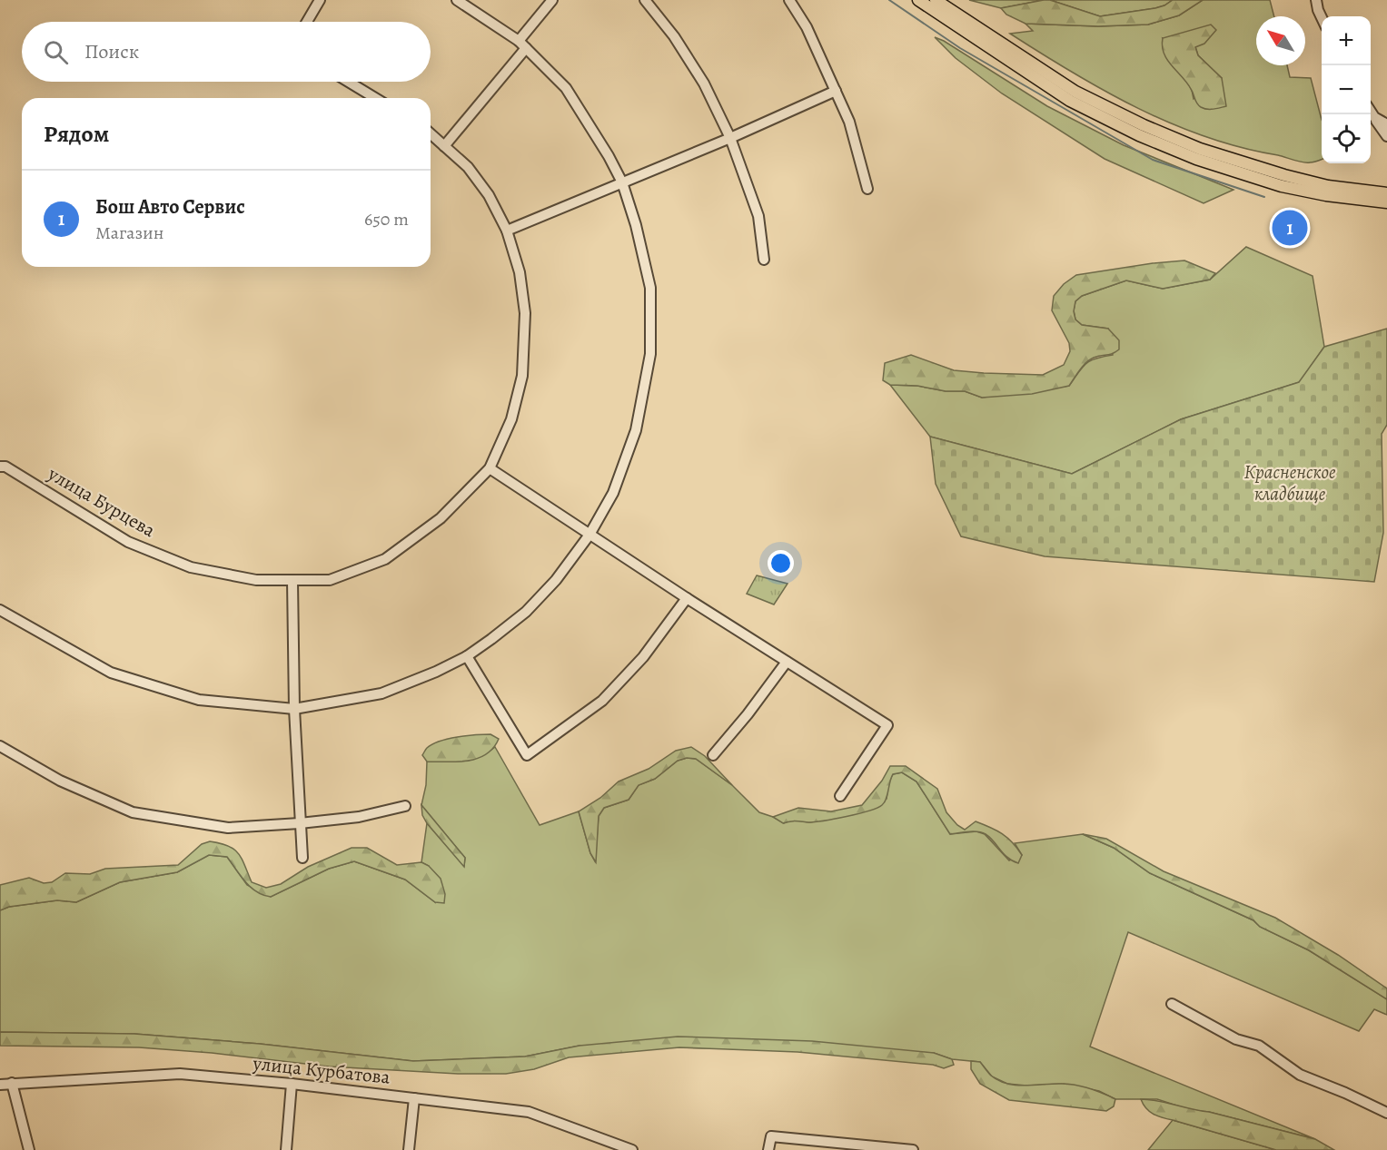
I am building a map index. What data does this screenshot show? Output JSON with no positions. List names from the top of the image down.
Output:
{
  "streets": {
    "street": ["улица Бурцева", "улица Курбатова"]
  },
  "parks": ["Красненское кладбище"],
  "north": "top left",
  "page": {
    "map_buttons": ["+", "−"],
    "search": "Поиск",
    "heading": "Рядом",
    "list": [
      {
        "mark": "1",
        "name": "Бош Авто Сервис",
        "note": "Магазин",
        "value": "650 m"
      }
    ],
    "pins": "1"
  }
}
